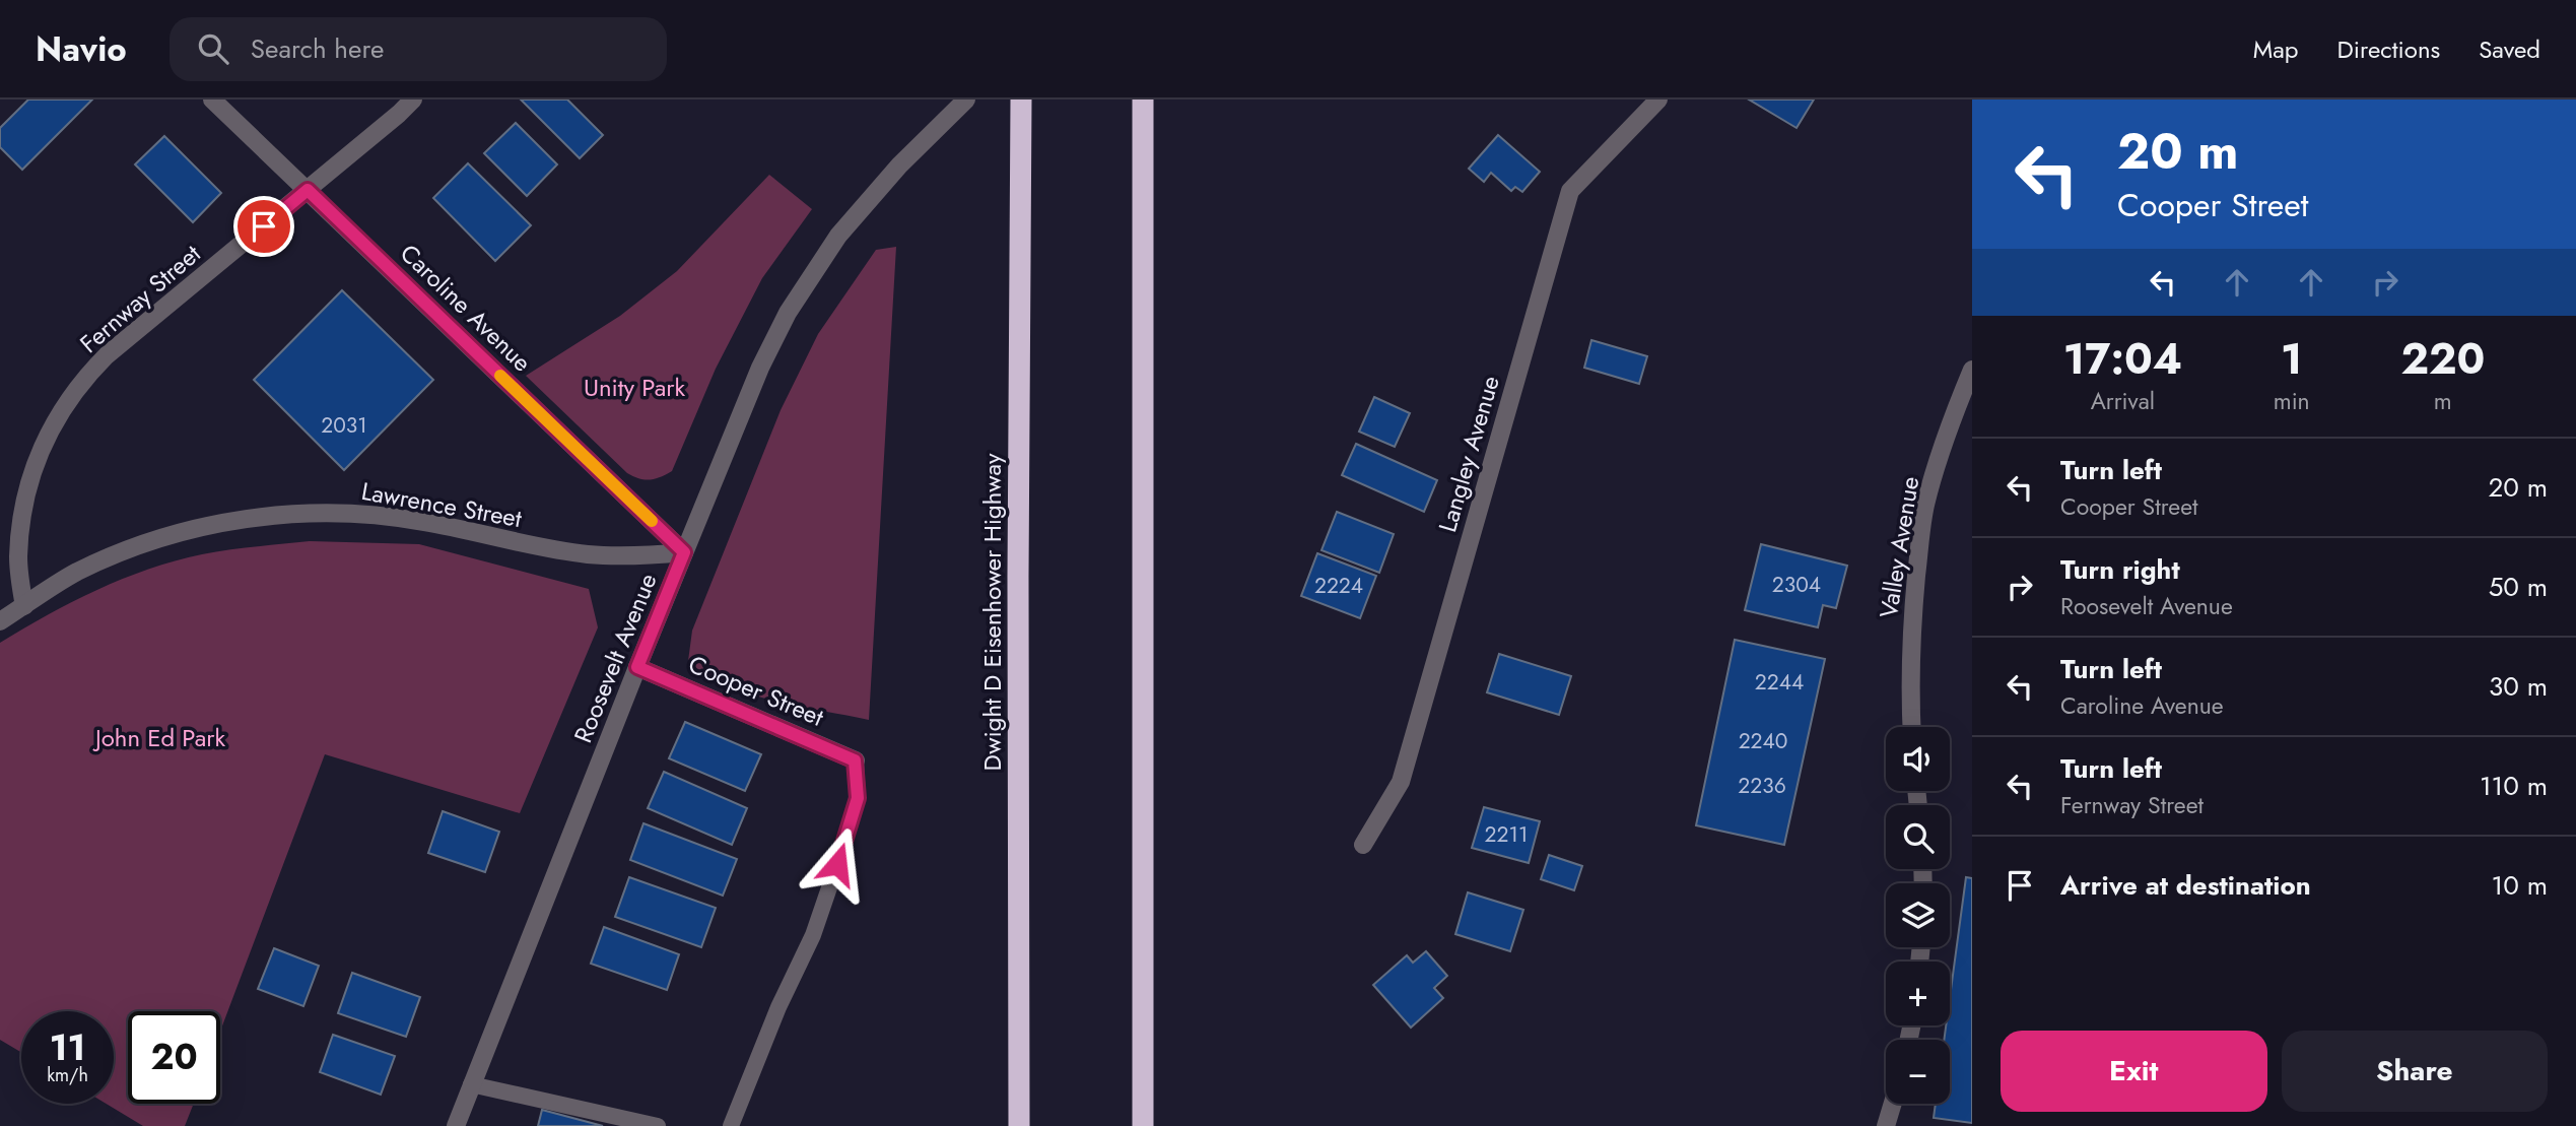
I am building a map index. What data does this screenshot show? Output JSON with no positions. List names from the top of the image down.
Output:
{
  "streets": {
    "highway": ["Dwight D Eisenhower Highway"],
    "street": [
      "Fernway Street",
      "Caroline Avenue",
      "Langley Avenue",
      "Lawrence Street",
      "Valley Avenue",
      "Roosevelt Avenue",
      "Cooper Street"
    ]
  },
  "crossings": [
    ["Fernway Street", "Caroline Avenue"],
    ["Fernway Street", "Lawrence Street"],
    ["Caroline Avenue", "Lawrence Street"],
    ["Caroline Avenue", "Roosevelt Avenue"],
    ["Lawrence Street", "Roosevelt Avenue"],
    ["Roosevelt Avenue", "Cooper Street"]
  ],
  "parks": ["Unity Park", "John Ed Park"],
  "house_numbers": [
    "2031",
    "2304",
    "2224",
    "2244",
    "2240",
    "2236",
    "2211"
  ],
  "page": {
    "header": "Navio",
    "search": "Search here",
    "nav": ["Map", "Directions", "Saved"],
    "turn": ["20 m", "Cooper Street"],
    "eta": [
      "17:04",
      "Arrival",
      "1",
      "min",
      "220",
      "m"
    ],
    "list": [
      {
        "name": "Turn left",
        "note": "Cooper Street",
        "value": "20 m"
      },
      {
        "name": "Turn right",
        "note": "Roosevelt Avenue",
        "value": "50 m"
      },
      {
        "name": "Turn left",
        "note": "Caroline Avenue",
        "value": "30 m"
      },
      {
        "name": "Turn left",
        "note": "Fernway Street",
        "value": "110 m"
      },
      {
        "name": "Arrive at destination",
        "value": "10 m"
      }
    ],
    "map_buttons": ["+", "−"],
    "speed": "11 km/h",
    "limit": "20",
    "buttons": ["Exit", "Share"]
  }
}
